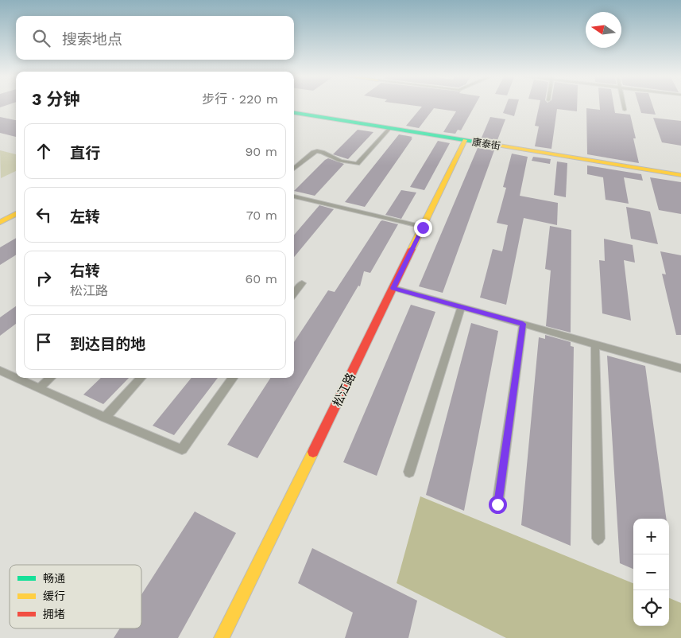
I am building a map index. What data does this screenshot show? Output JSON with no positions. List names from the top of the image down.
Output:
{
  "streets": {
    "street": ["康泰街", "松江路"]
  },
  "crossings": [
    ["康泰街", "松江路"]
  ],
  "legend": ["畅通", "缓行", "拥堵"],
  "north": "left",
  "page": {
    "search": "搜索地点",
    "heading": ["3 分钟", "步行 · 220 m"],
    "list": [
      ["直行", "90 m"],
      ["左转", "70 m"],
      ["右转", "松江路", "60 m"],
      "到达目的地"
    ],
    "map_buttons": ["+", "−"]
  }
}
